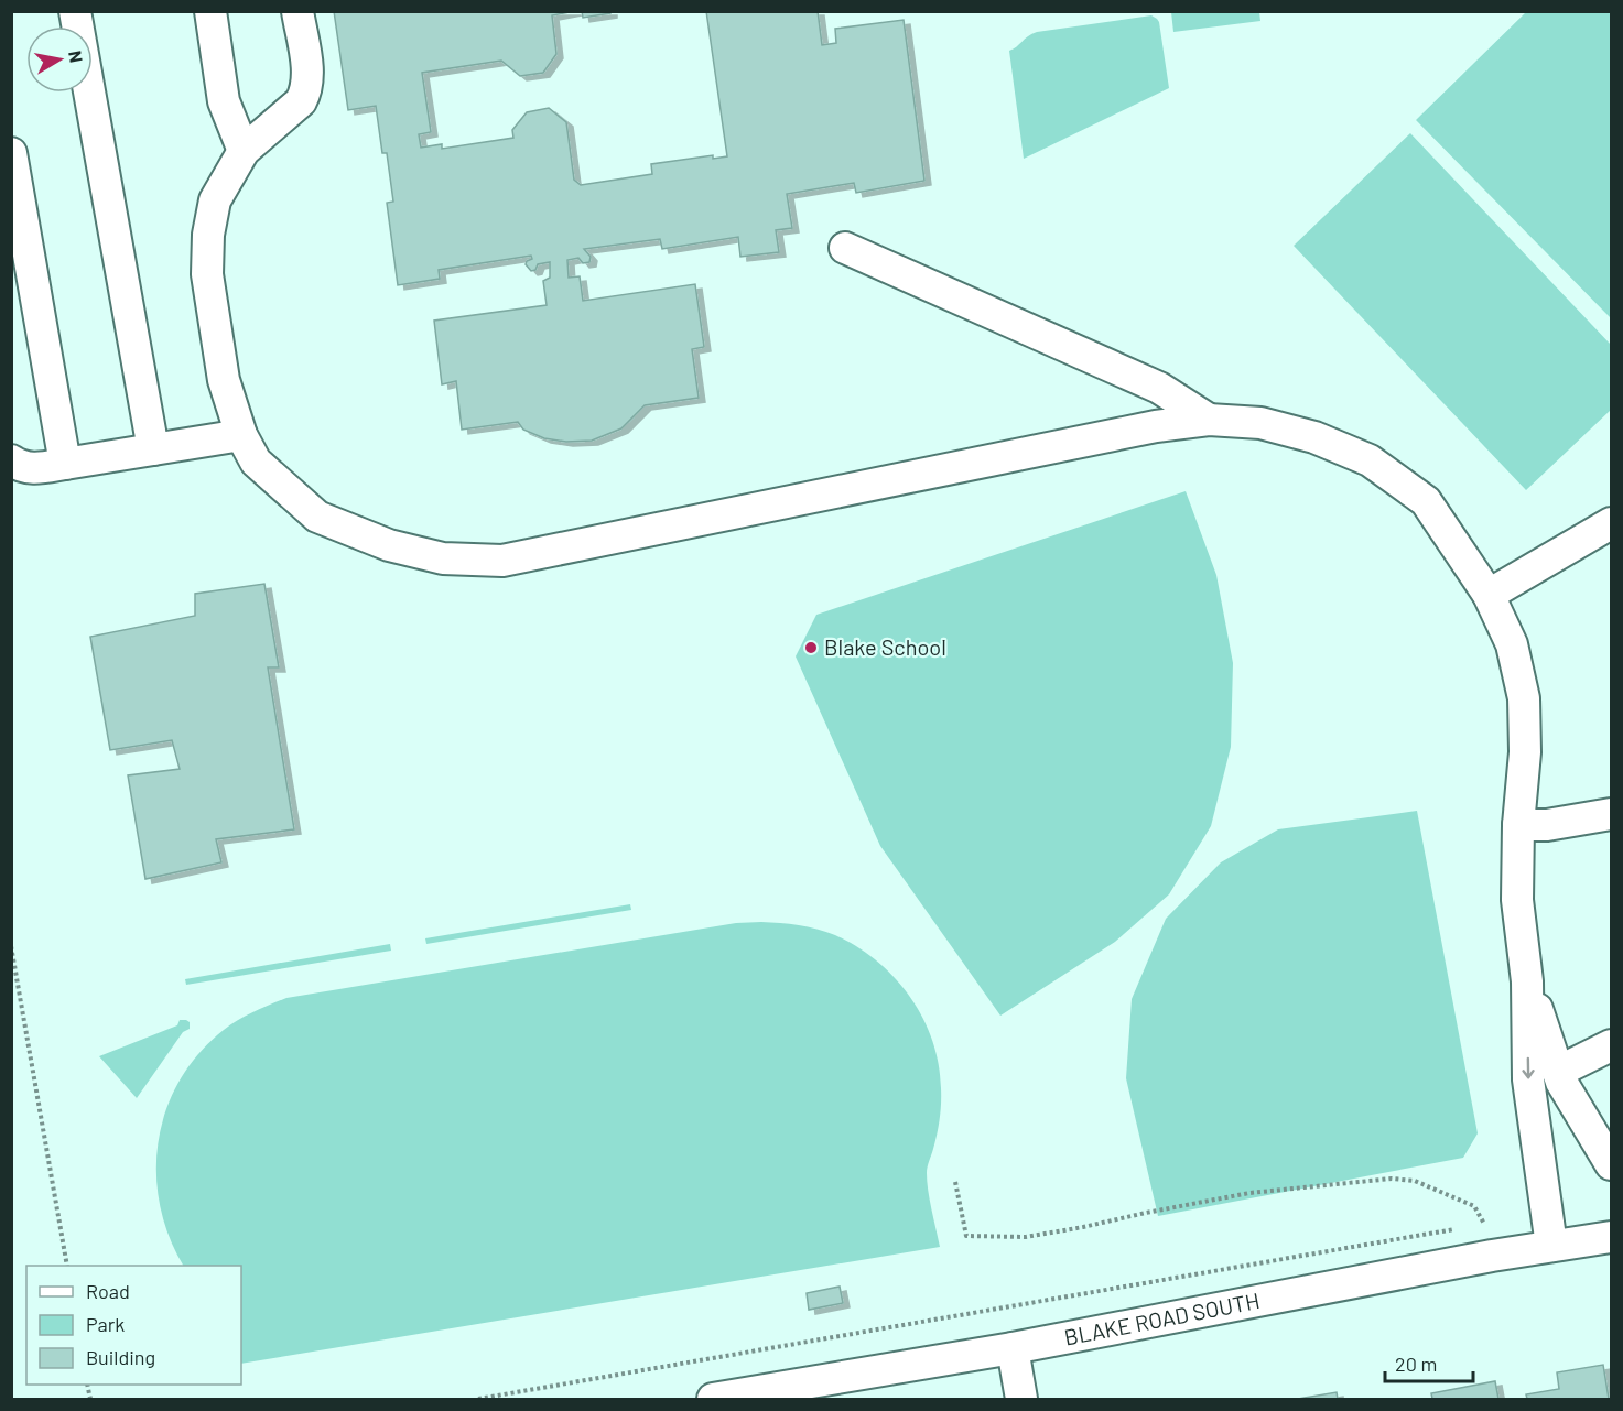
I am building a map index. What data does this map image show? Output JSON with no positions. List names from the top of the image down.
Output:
{
  "streets": {
    "street": ["BLAKE ROAD SOUTH"]
  },
  "places": ["Blake School"],
  "legend": ["Road", "Park", "Building"],
  "scale_bar": "20 m",
  "north": "right"
}
